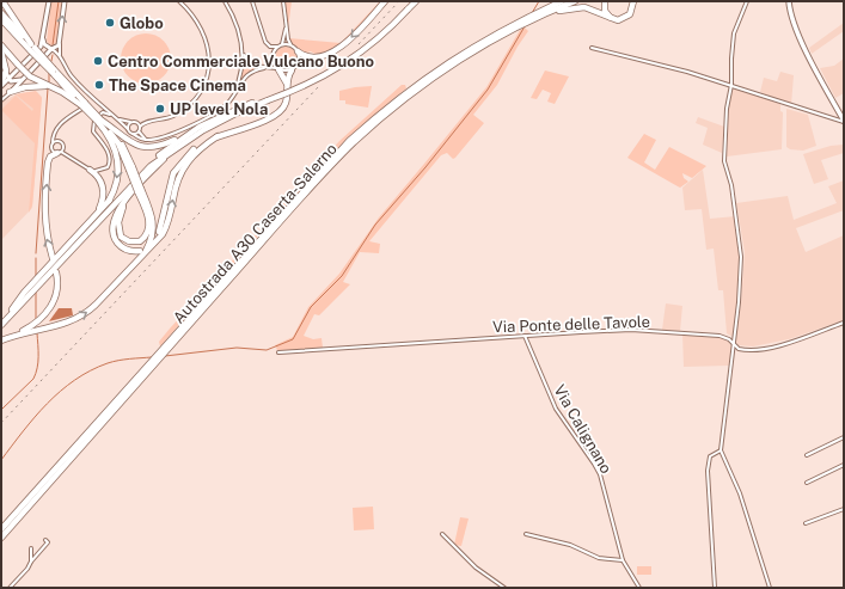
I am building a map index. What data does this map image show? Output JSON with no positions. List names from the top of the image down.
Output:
{
  "streets": {
    "highway": ["Autostrada A30 Caserta-Salerno"],
    "street": ["Via Ponte delle Tavole", "Via Calignano"]
  },
  "crossings": [
    ["Via Ponte delle Tavole", "Via Calignano"]
  ],
  "places": [
    "Globo",
    "Centro Commerciale Vulcano Buono",
    "The Space Cinema",
    "UP level Nola"
  ]
}
